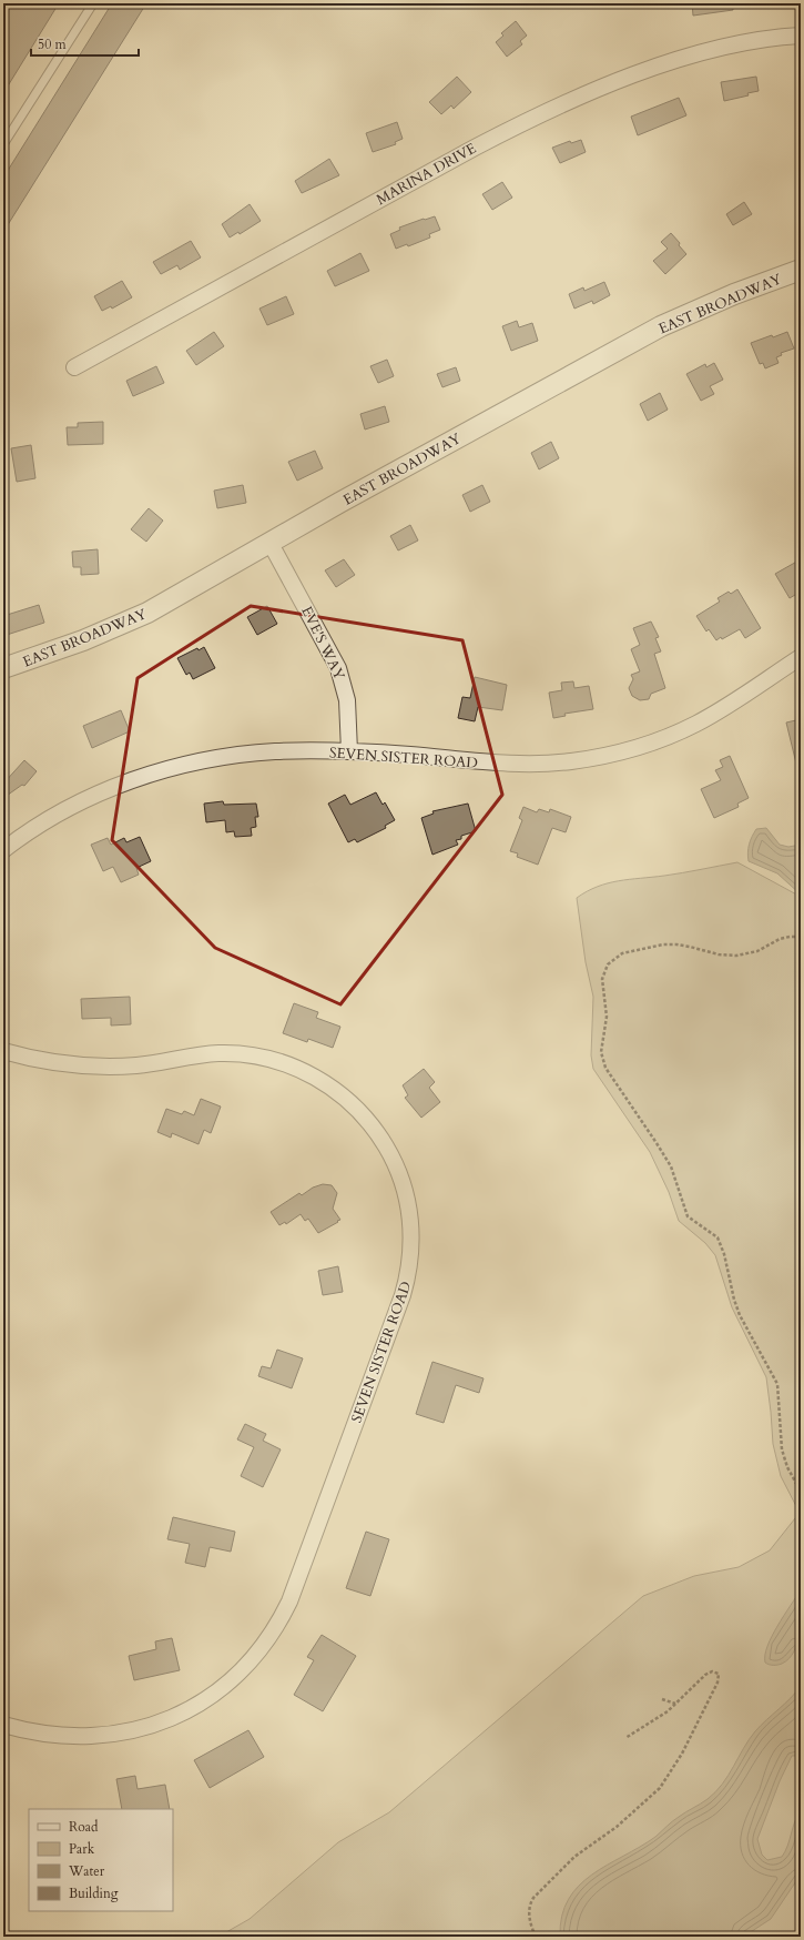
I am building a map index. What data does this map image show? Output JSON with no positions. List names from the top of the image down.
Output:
{
  "streets": {
    "street": [
      "MARINA DRIVE",
      "EAST BROADWAY",
      "EVE'S WAY",
      "SEVEN SISTER ROAD"
    ]
  },
  "crossings": [
    ["EAST BROADWAY", "EVE'S WAY"],
    ["EVE'S WAY", "SEVEN SISTER ROAD"]
  ],
  "legend": [
    "Road",
    "Park",
    "Water",
    "Building"
  ],
  "scale_bar": "50 m"
}
